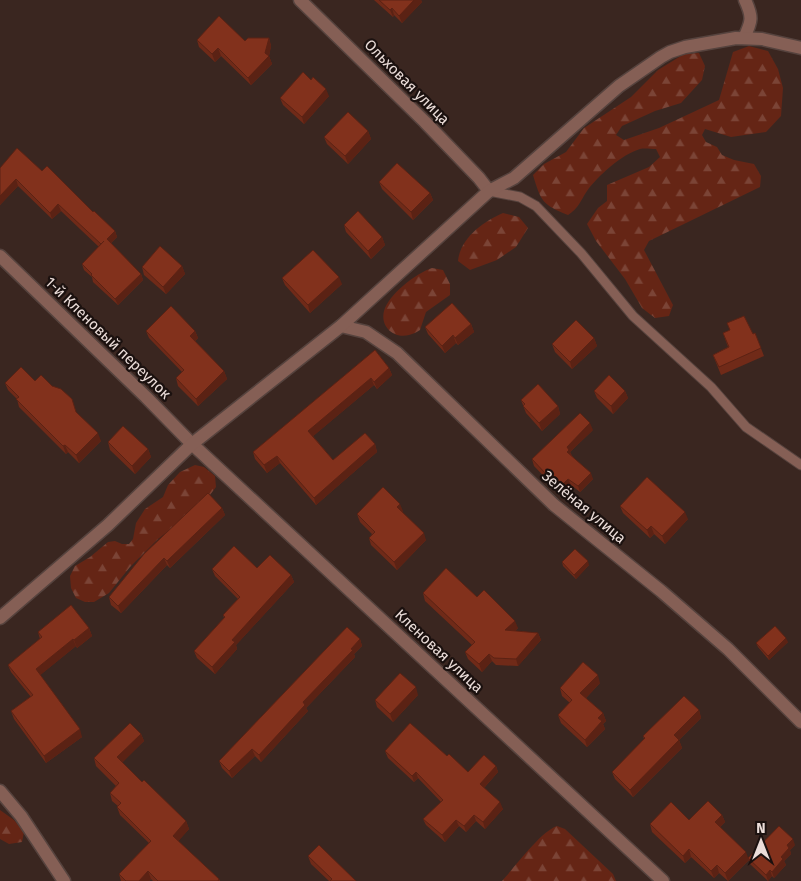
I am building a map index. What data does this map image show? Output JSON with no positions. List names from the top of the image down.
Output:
{
  "streets": {
    "street": [
      "Ольховая улица",
      "1-й Кленовый переулок",
      "Зелёная улица",
      "Кленовая улица"
    ]
  },
  "crossings": [
    ["1-й Кленовый переулок", "Кленовая улица"]
  ],
  "north": "top"
}
